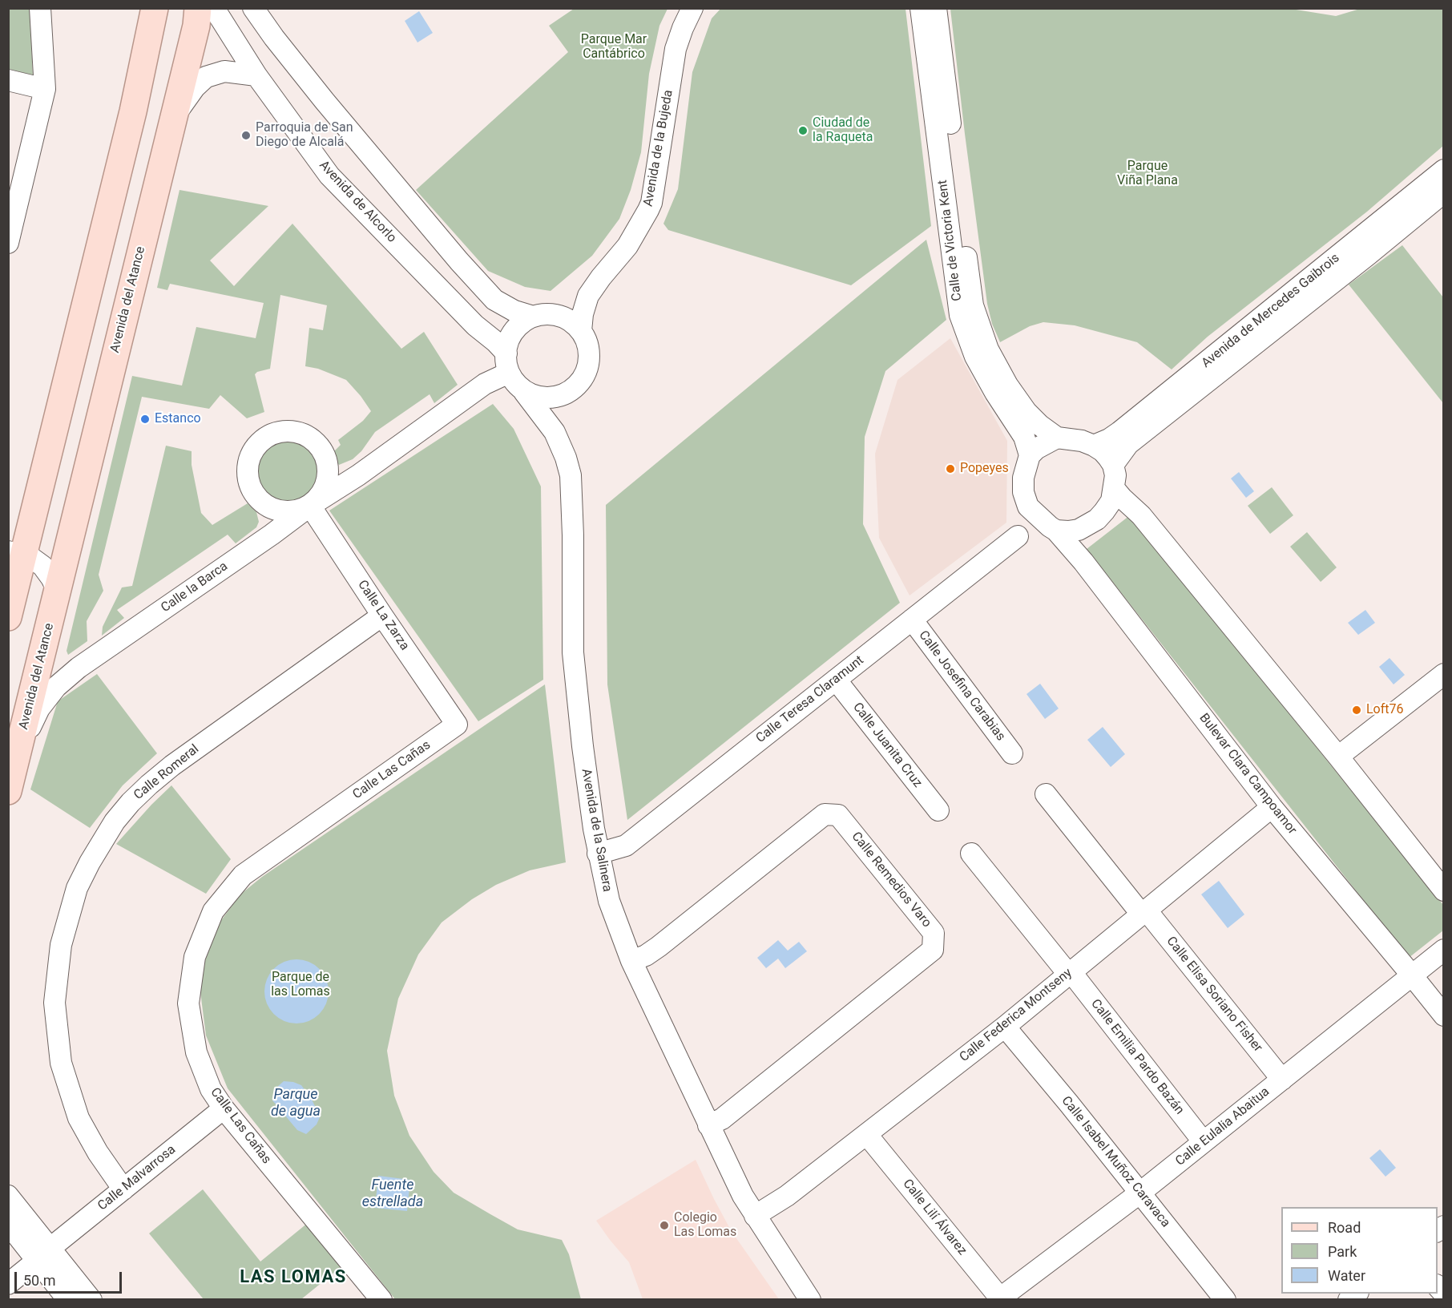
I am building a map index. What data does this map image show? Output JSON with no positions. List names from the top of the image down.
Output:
{
  "streets": {
    "main road": ["Avenida del Atance"],
    "street": [
      "Avenida de la Bujeda",
      "Avenida de Alcorlo",
      "Calle de Victoria Kent",
      "Avenida de Mercedes Gaibrois",
      "Calle la Barca",
      "Calle La Zarza",
      "Calle Josefina Carabias",
      "Calle Teresa Claramunt",
      "Calle Juanita Cruz",
      "Calle Las Cañas",
      "Calle Romeral",
      "Bulevar Clara Campoamor",
      "Avenida de la Salinera",
      "Calle Remedios Varo",
      "Calle Elisa Soriano Fisher",
      "Calle Federica Montseny",
      "Calle Emilia Pardo Bazán",
      "Calle Eulalia Abaitua",
      "Calle Isabel Muñoz Caravaca",
      "Calle Malvarrosa",
      "Calle Lilí Álvarez"
    ]
  },
  "crossings": [
    ["Avenida de la Bujeda", "Avenida de Alcorlo"],
    ["Avenida de la Bujeda", "Calle la Barca"],
    ["Avenida de la Bujeda", "Avenida de la Salinera"],
    ["Avenida de Alcorlo", "Calle la Barca"],
    ["Avenida de Alcorlo", "Avenida de la Salinera"],
    ["Calle de Victoria Kent", "Avenida de Mercedes Gaibrois"],
    ["Calle de Victoria Kent", "Calle Teresa Claramunt"],
    ["Calle de Victoria Kent", "Bulevar Clara Campoamor"],
    ["Avenida del Atance", "Calle la Barca"],
    ["Avenida de Mercedes Gaibrois", "Calle Teresa Claramunt"],
    ["Avenida de Mercedes Gaibrois", "Bulevar Clara Campoamor"],
    ["Calle la Barca", "Calle La Zarza"],
    ["Calle la Barca", "Avenida de la Salinera"],
    ["Calle La Zarza", "Calle Las Cañas"],
    ["Calle La Zarza", "Calle Romeral"],
    ["Calle Josefina Carabias", "Calle Teresa Claramunt"],
    ["Calle Teresa Claramunt", "Calle Juanita Cruz"],
    ["Calle Teresa Claramunt", "Bulevar Clara Campoamor"],
    ["Calle Teresa Claramunt", "Avenida de la Salinera"],
    ["Calle Las Cañas", "Calle Malvarrosa"],
    ["Calle Romeral", "Calle Malvarrosa"],
    ["Bulevar Clara Campoamor", "Calle Federica Montseny"],
    ["Bulevar Clara Campoamor", "Calle Eulalia Abaitua"],
    ["Avenida de la Salinera", "Calle Remedios Varo"],
    ["Avenida de la Salinera", "Calle Federica Montseny"],
    ["Calle Elisa Soriano Fisher", "Calle Federica Montseny"],
    ["Calle Elisa Soriano Fisher", "Calle Eulalia Abaitua"],
    ["Calle Federica Montseny", "Calle Emilia Pardo Bazán"],
    ["Calle Federica Montseny", "Calle Isabel Muñoz Caravaca"],
    ["Calle Federica Montseny", "Calle Lilí Álvarez"],
    ["Calle Emilia Pardo Bazán", "Calle Eulalia Abaitua"],
    ["Calle Eulalia Abaitua", "Calle Isabel Muñoz Caravaca"],
    ["Calle Eulalia Abaitua", "Calle Lilí Álvarez"]
  ],
  "districts": ["LAS LOMAS"],
  "water": ["Parque de agua", "Fuente estrellada"],
  "parks": ["Parque Mar Cantábrico", "Parque Viña Plana", "Parque de las Lomas"],
  "places": [
    "Ciudad de la Raqueta",
    "Parroquia de San Diego de Alcalá",
    "Estanco",
    "Popeyes",
    "Loft76",
    "Colegio Las Lomas"
  ],
  "legend": ["Road", "Park", "Water"],
  "scale_bar": "50 m"
}
